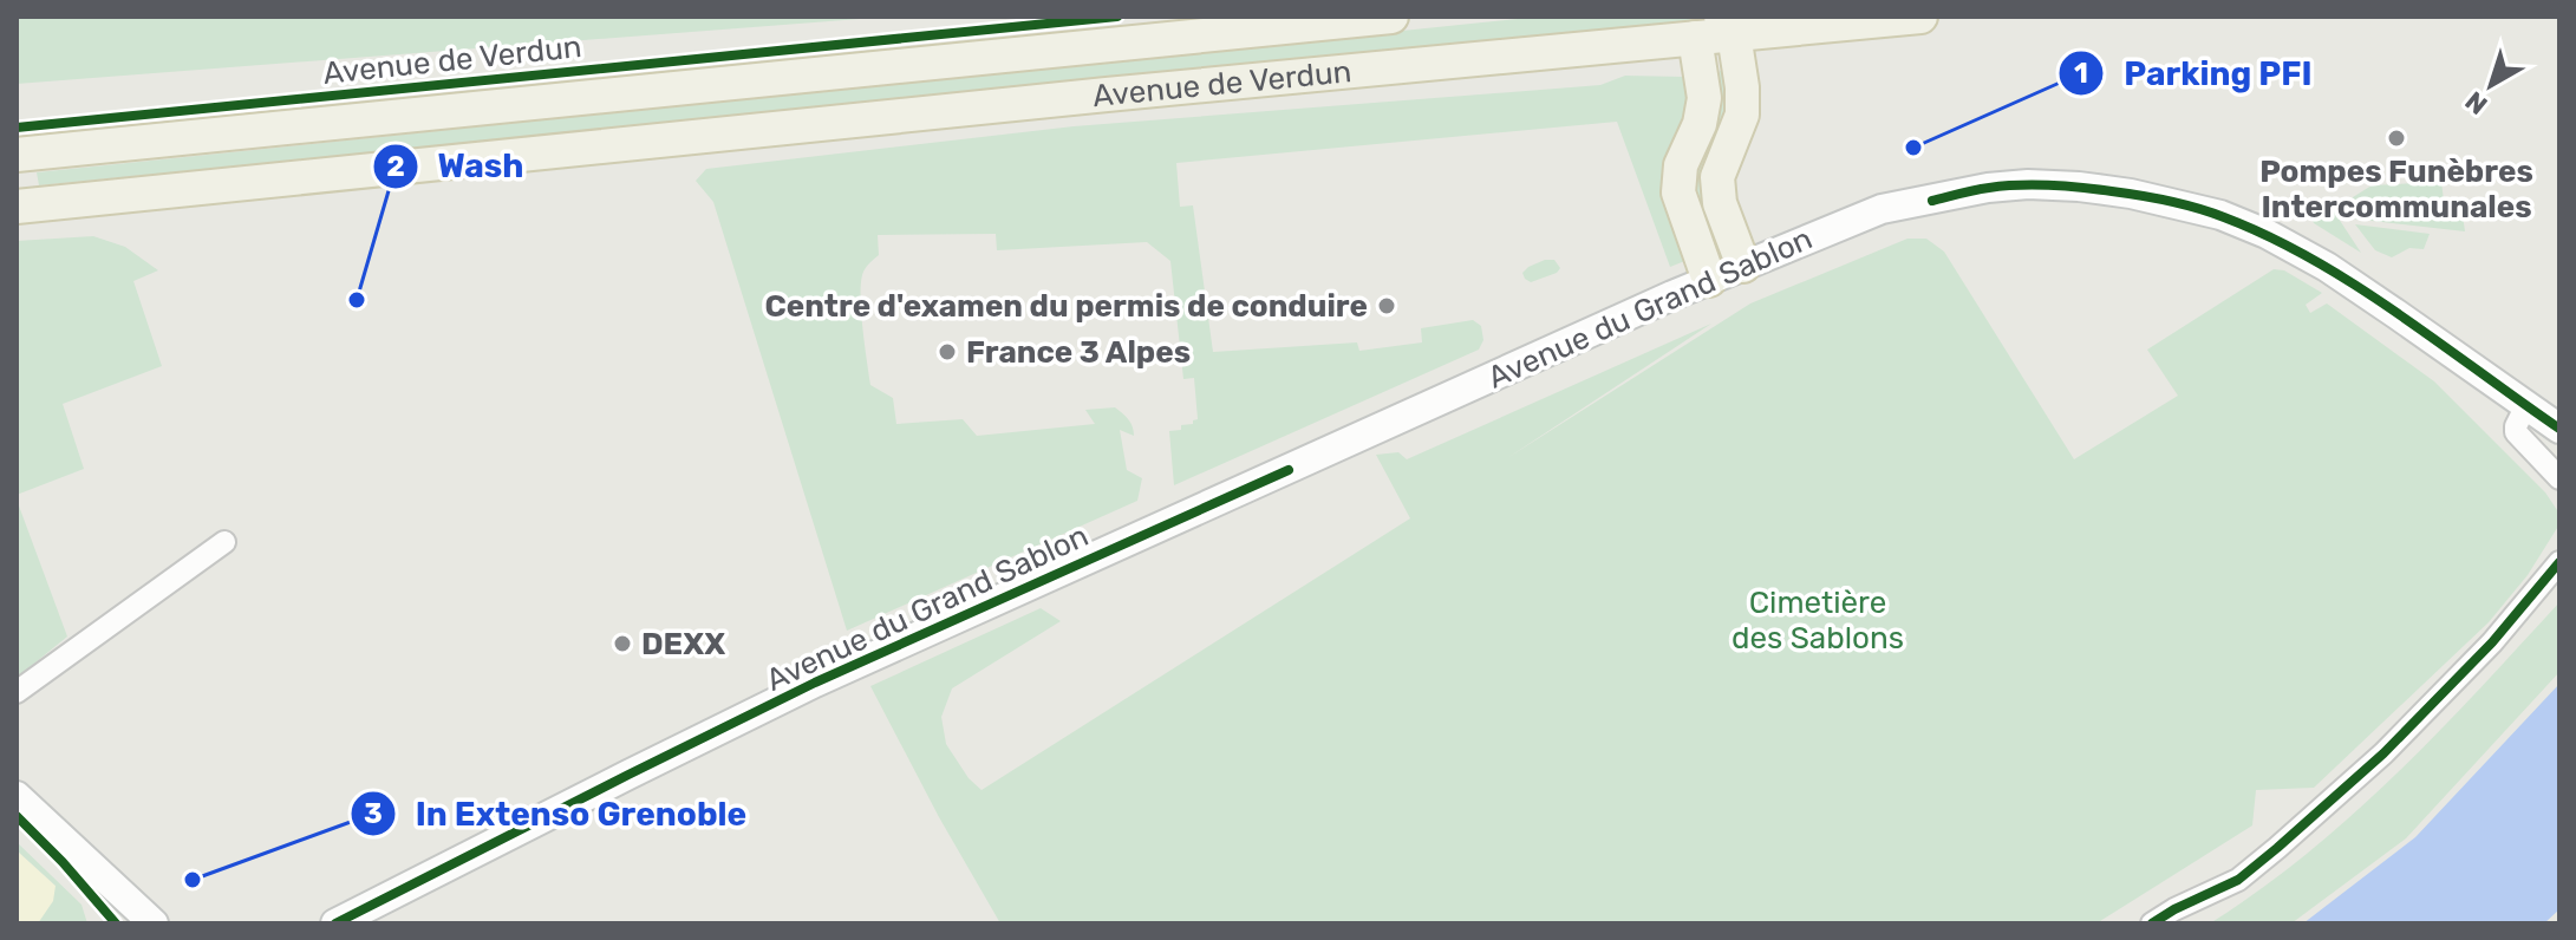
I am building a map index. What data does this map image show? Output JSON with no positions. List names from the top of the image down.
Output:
{
  "streets": {
    "main road": ["Avenue de Verdun"],
    "street": ["Avenue du Grand Sablon"]
  },
  "parks": ["Cimetière des Sablons"],
  "places": [
    "Pompes Funèbres Intercommunales",
    "Parking PFI",
    "Wash",
    "Centre d'examen du permis de conduire",
    "France 3 Alpes",
    "DEXX",
    "In Extenso Grenoble"
  ],
  "north": "bottom left"
}
